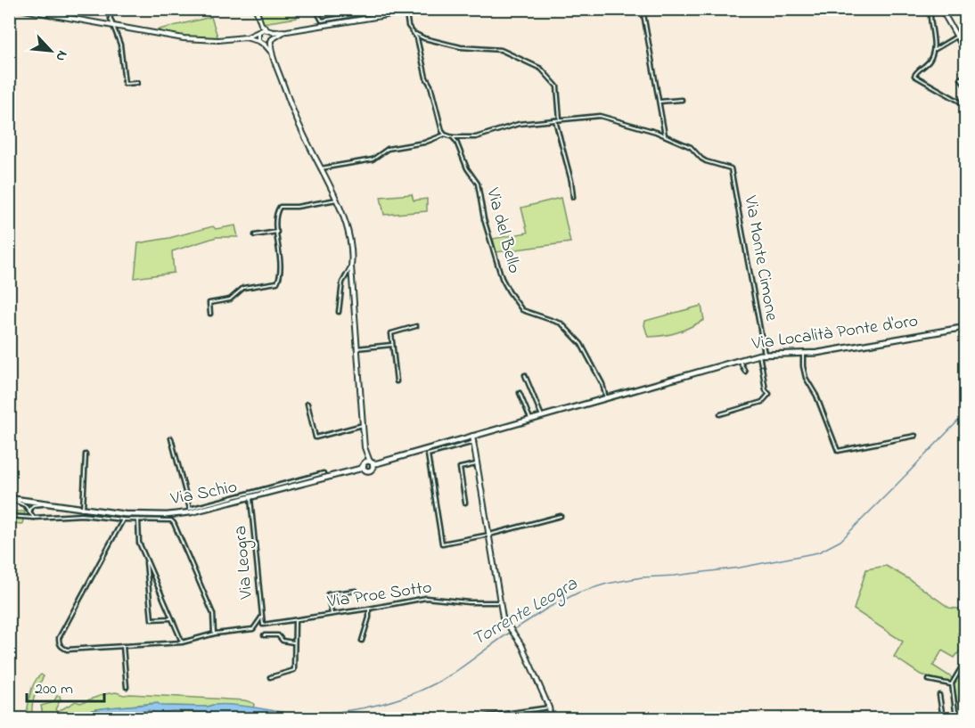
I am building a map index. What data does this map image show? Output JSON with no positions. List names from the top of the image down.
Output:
{
  "streets": {
    "main road": ["Via Località Ponte d'oro", "Via Schio"],
    "street": [
      "Via del Bello",
      "Via Monte Cimone",
      "Via Leogra",
      "Via Proe Sotto"
    ]
  },
  "crossings": [
    ["Via del Bello", "Via Località Ponte d'oro"],
    ["Via Monte Cimone", "Via Località Ponte d'oro"],
    ["Via Località Ponte d'oro", "Via Schio"],
    ["Via Schio", "Via Leogra"],
    ["Via Leogra", "Via Proe Sotto"]
  ],
  "water": ["Torrente Leogra"],
  "scale_bar": "200 m",
  "north": "bottom right"
}
